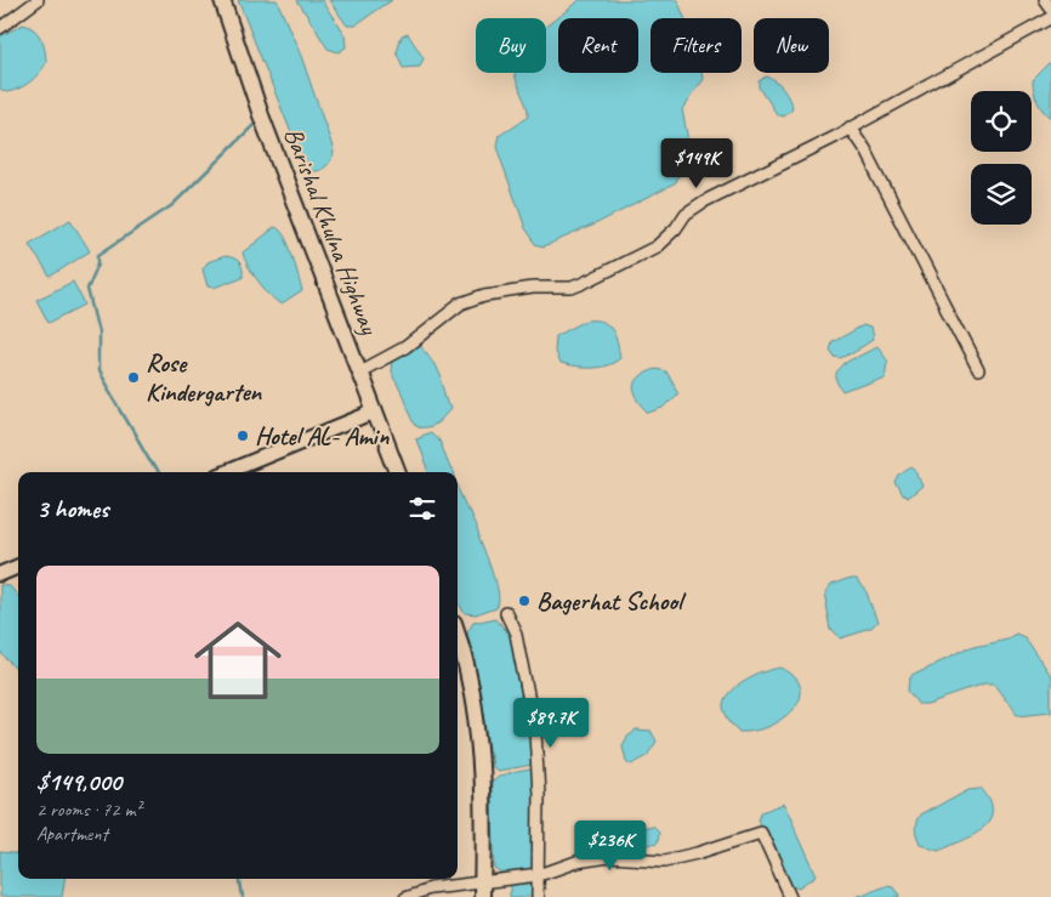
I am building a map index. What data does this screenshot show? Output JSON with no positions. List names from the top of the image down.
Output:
{
  "streets": {
    "highway": ["Barishal Khulna Highway"]
  },
  "places": ["Rose Kindergarten", "Hotel AL- Amin", "Bagerhat School"],
  "page": {
    "chip": [
      "Buy",
      "Rent",
      "Filters",
      "New"
    ],
    "price": ["$149K", "$89.7K", "$236K"],
    "heading": "3 homes",
    "list": [
      {
        "name": "$149,000",
        "note": "2 rooms · 72 m² · Apartment"
      }
    ]
  }
}
